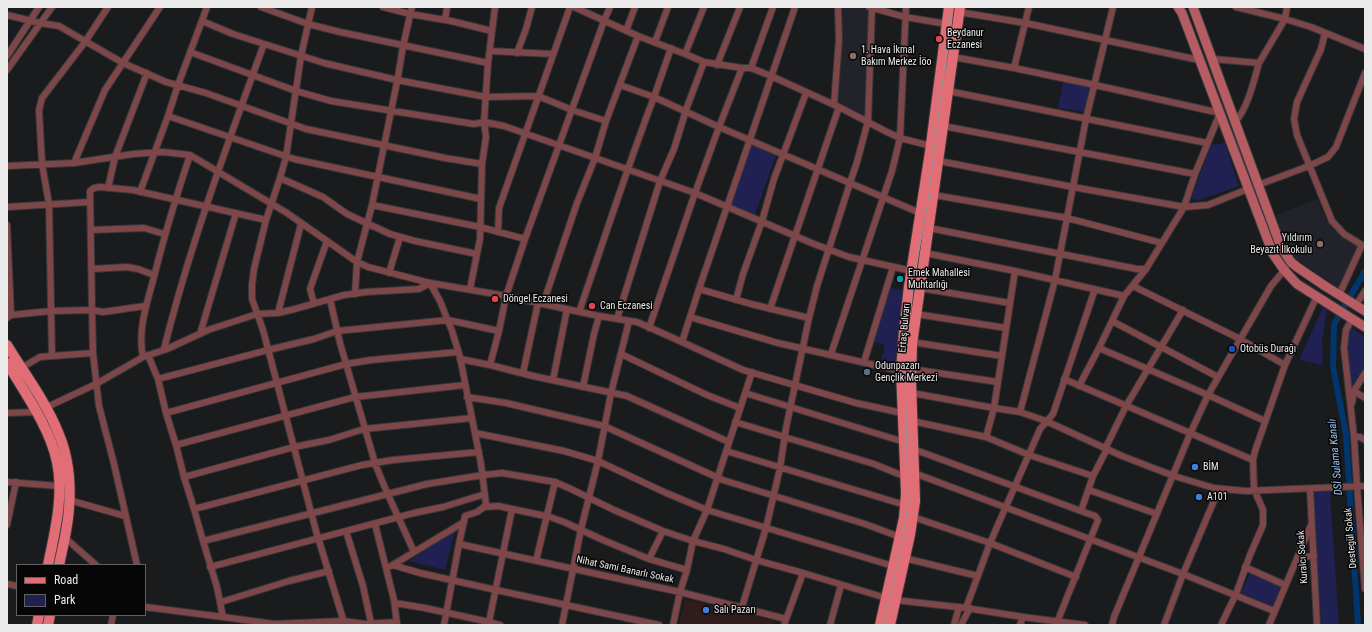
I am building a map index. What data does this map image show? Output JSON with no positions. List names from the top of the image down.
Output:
{
  "streets": {
    "main road": ["Ertaş Bulvarı"],
    "street": ["Destegül Sokak", "Kuralcı Sokak", "Nihat Sami Banarlı Sokak"]
  },
  "water": ["DSİ Sulama Kanalı"],
  "places": [
    "Beydanur Eczanesi",
    "1. Hava İkmal Bakım Merkez İöo",
    "Yıldırım Beyazıt İlkokulu",
    "Emek Mahallesi Muhtarlığı",
    "Döngel Eczanesi",
    "Can Eczanesi",
    "Otobüs Durağı",
    "Odunpazarı Gençlik Merkezi",
    "BİM",
    "A101",
    "Salı Pazarı"
  ],
  "legend": ["Road", "Park"]
}
